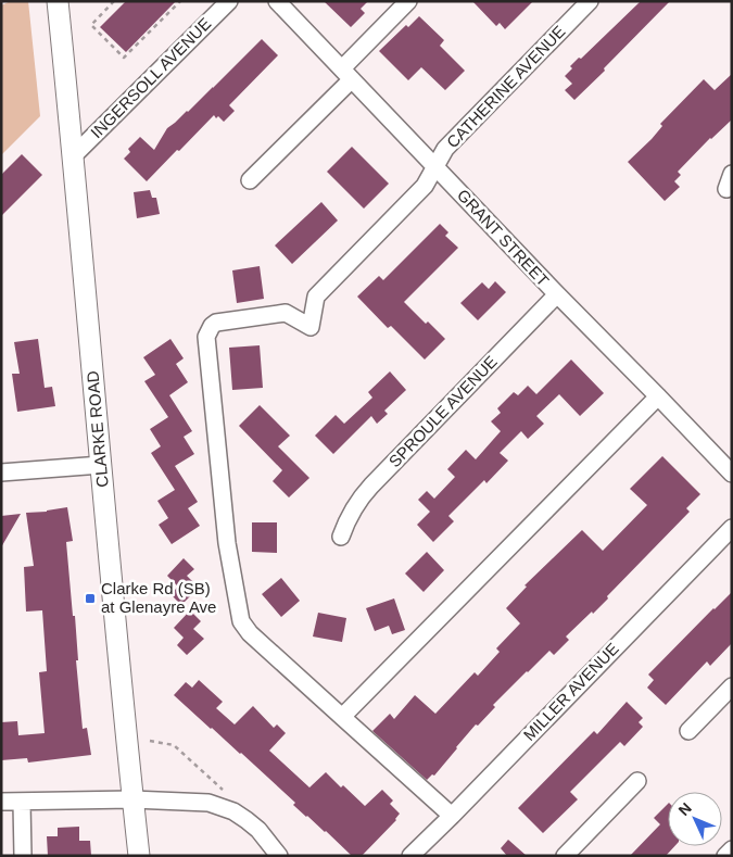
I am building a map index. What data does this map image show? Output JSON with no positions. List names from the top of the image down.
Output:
{
  "streets": {
    "main road": ["CLARKE ROAD"],
    "street": [
      "INGERSOLL AVENUE",
      "CATHERINE AVENUE",
      "GRANT STREET",
      "SPROULE AVENUE",
      "MILLER AVENUE"
    ]
  },
  "crossings": [
    ["INGERSOLL AVENUE", "CLARKE ROAD"],
    ["CATHERINE AVENUE", "GRANT STREET"],
    ["GRANT STREET", "SPROULE AVENUE"]
  ],
  "places": {
    "transit": ["Clarke Rd (SB) at Glenayre Ave"]
  },
  "north": "top left"
}
